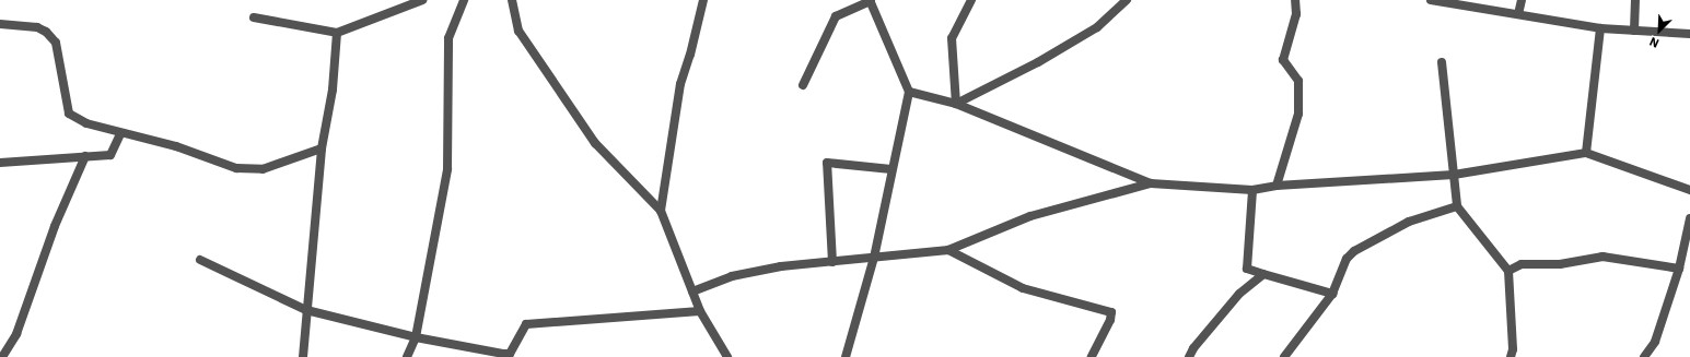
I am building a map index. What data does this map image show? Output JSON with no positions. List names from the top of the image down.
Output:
{
  "north": "bottom left"
}
